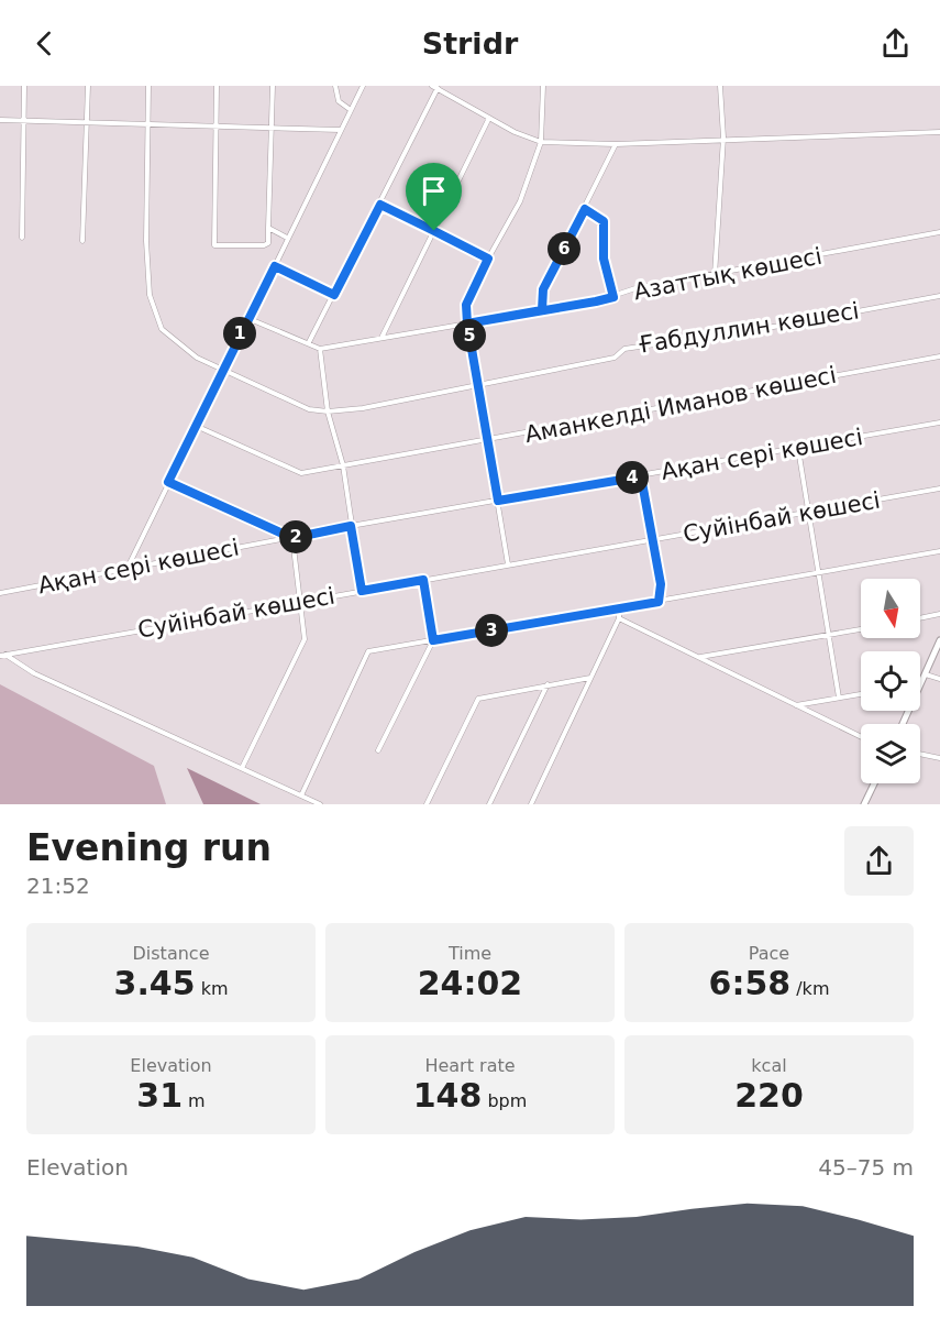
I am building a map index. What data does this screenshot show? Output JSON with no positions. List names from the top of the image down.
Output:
{
  "streets": {
    "street": [
      "Азаттық көшесі",
      "Ғабдуллин көшесі",
      "Аманкелді Иманов көшесі",
      "Ақан сері көшесі",
      "Суйінбай көшесі"
    ]
  },
  "north": "bottom",
  "page": {
    "header": "Stridr",
    "pins": [
      "6",
      "1",
      "5",
      "4",
      "2",
      "3"
    ],
    "heading": ["Evening run", "21:52"],
    "stats": [
      ["Distance", "3.45 km"],
      ["Time", "24:02"],
      ["Pace", "6:58 /km"],
      ["Elevation", "31 m"],
      ["Heart rate", "148 bpm"],
      ["kcal", "220"]
    ],
    "chart": ["Elevation", "45–75 m"]
  }
}
